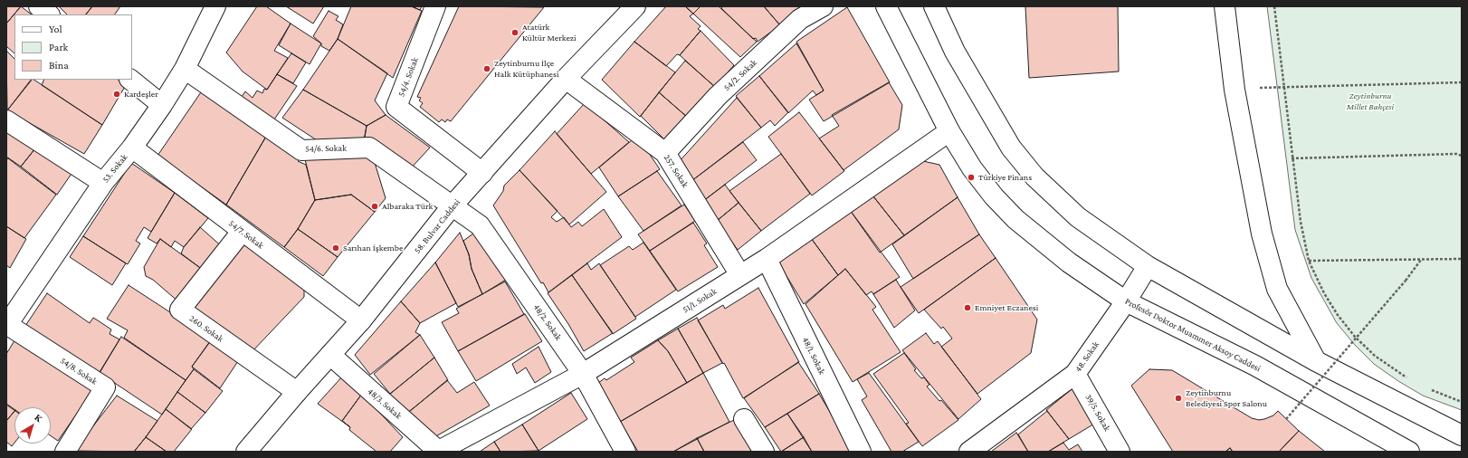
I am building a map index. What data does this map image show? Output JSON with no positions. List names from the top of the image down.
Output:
{
  "streets": {
    "street": [
      "54/2. Sokak",
      "54/4. Sokak",
      "54/6. Sokak",
      "53. Sokak",
      "257. Sokak",
      "58. Bulvar Caddesi",
      "54/7. Sokak",
      "51/1. Sokak",
      "48/2. Sokak",
      "260. Sokak",
      "Profesör Doktor Muammer Aksoy Caddesi",
      "48/1. Sokak",
      "48. Sokak",
      "54/8. Sokak",
      "48/3. Sokak",
      "39/5. Sokak"
    ]
  },
  "crossings": [
    ["54/2. Sokak", "257. Sokak"],
    ["54/4. Sokak", "58. Bulvar Caddesi"],
    ["54/6. Sokak", "53. Sokak"],
    ["54/6. Sokak", "58. Bulvar Caddesi"],
    ["54/6. Sokak", "48/2. Sokak"],
    ["53. Sokak", "54/7. Sokak"],
    ["53. Sokak", "54/8. Sokak"],
    ["257. Sokak", "58. Bulvar Caddesi"],
    ["257. Sokak", "51/1. Sokak"],
    ["58. Bulvar Caddesi", "54/7. Sokak"],
    ["58. Bulvar Caddesi", "48/2. Sokak"],
    ["58. Bulvar Caddesi", "260. Sokak"],
    ["58. Bulvar Caddesi", "48/3. Sokak"],
    ["54/7. Sokak", "260. Sokak"],
    ["51/1. Sokak", "48/2. Sokak"],
    ["51/1. Sokak", "Profesör Doktor Muammer Aksoy Caddesi"],
    ["51/1. Sokak", "48/1. Sokak"],
    ["51/1. Sokak", "48/3. Sokak"],
    ["Profesör Doktor Muammer Aksoy Caddesi", "48. Sokak"],
    ["48. Sokak", "39/5. Sokak"]
  ],
  "parks": ["Zeytinburnu Millet Bahçesi"],
  "places": [
    "Atatürk Kültür Merkezi",
    "Zeytinburnu İlçe Halk Kütüphanesi",
    "Kardeşler",
    "Türkiye Finans",
    "Albaraka Türk",
    "Sarıhan İşkembe",
    "Emniyet Eczanesi",
    "Zeytinburnu Belediyesi Spor Salonu"
  ],
  "legend": ["Yol", "Park", "Bina"],
  "north": "top right"
}
